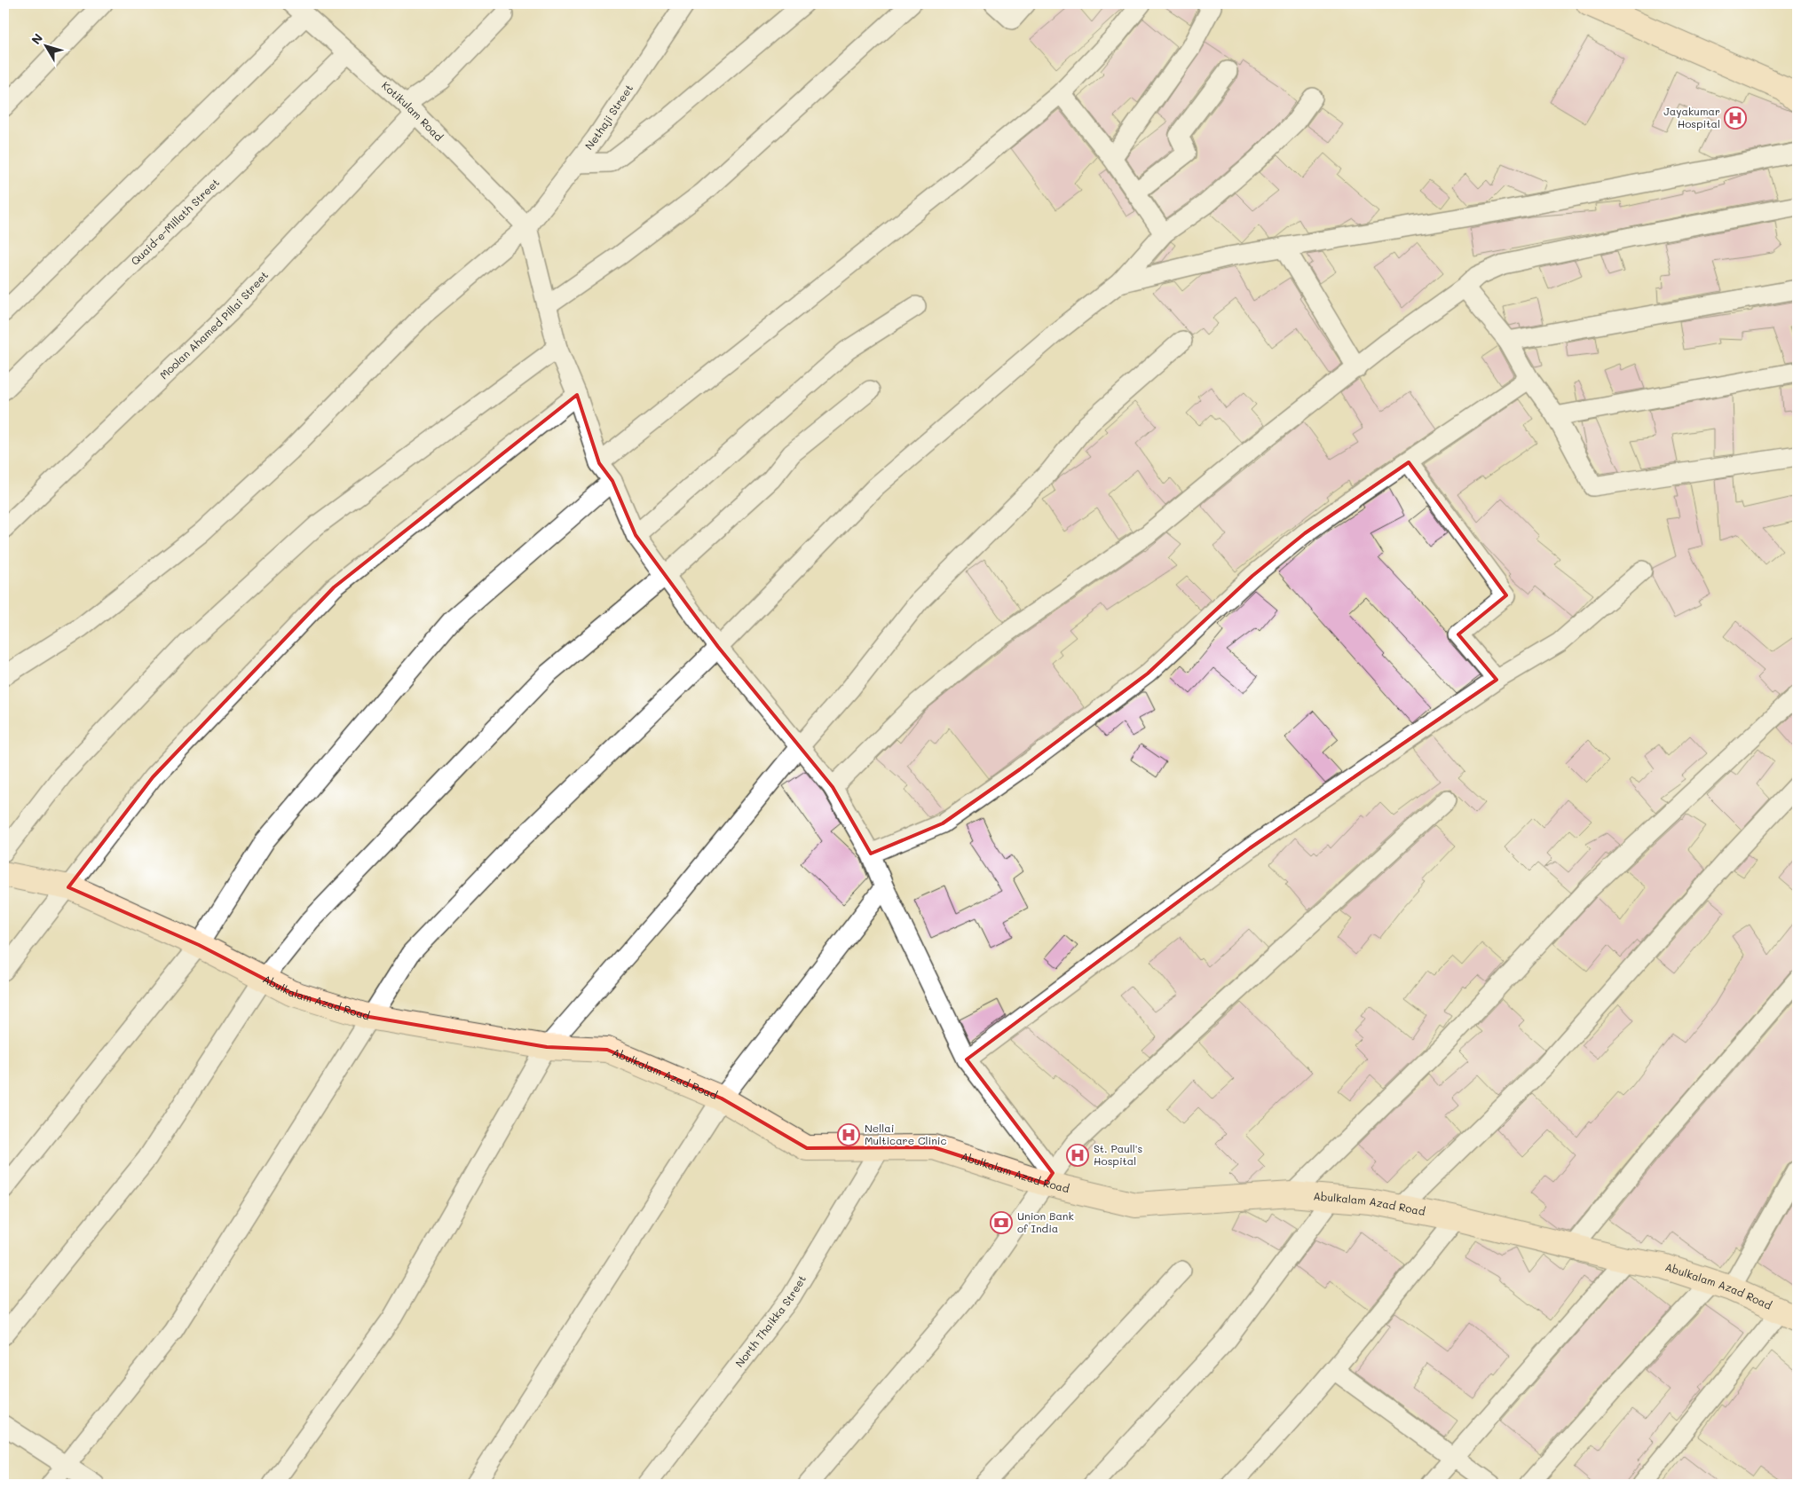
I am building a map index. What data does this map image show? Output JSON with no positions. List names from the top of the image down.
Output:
{
  "streets": {
    "main road": ["Abulkalam Azad Road"],
    "street": [
      "Kotikulam Road",
      "Nethaji Street",
      "Quaid-e-Millath Street",
      "Moolan Ahamed Pillai Street",
      "North Thaikka Street"
    ]
  },
  "crossings": [
    ["Kotikulam Road", "Nethaji Street"],
    ["Kotikulam Road", "Quaid-e-Millath Street"],
    ["Kotikulam Road", "Moolan Ahamed Pillai Street"],
    ["Abulkalam Azad Road", "North Thaikka Street"]
  ],
  "places": {
    "hospital": ["Jayakumar Hospital", "Nellai Multicare Clinic", "St. Paull's Hospital"],
    "bank": ["Union Bank of India"]
  },
  "north": "top left"
}
